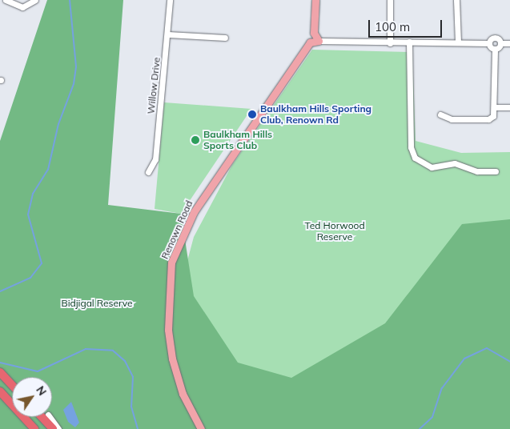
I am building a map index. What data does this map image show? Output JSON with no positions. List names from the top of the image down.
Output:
{
  "streets": {
    "main road": ["Renown Road"],
    "street": ["Willow Drive"]
  },
  "parks": ["Ted Horwood Reserve", "Bidjigal Reserve"],
  "places": ["Baulkham Hills Sporting Club, Renown Rd", "Baulkham Hills Sports Club"],
  "scale_bar": "100 m",
  "north": "top right"
}
